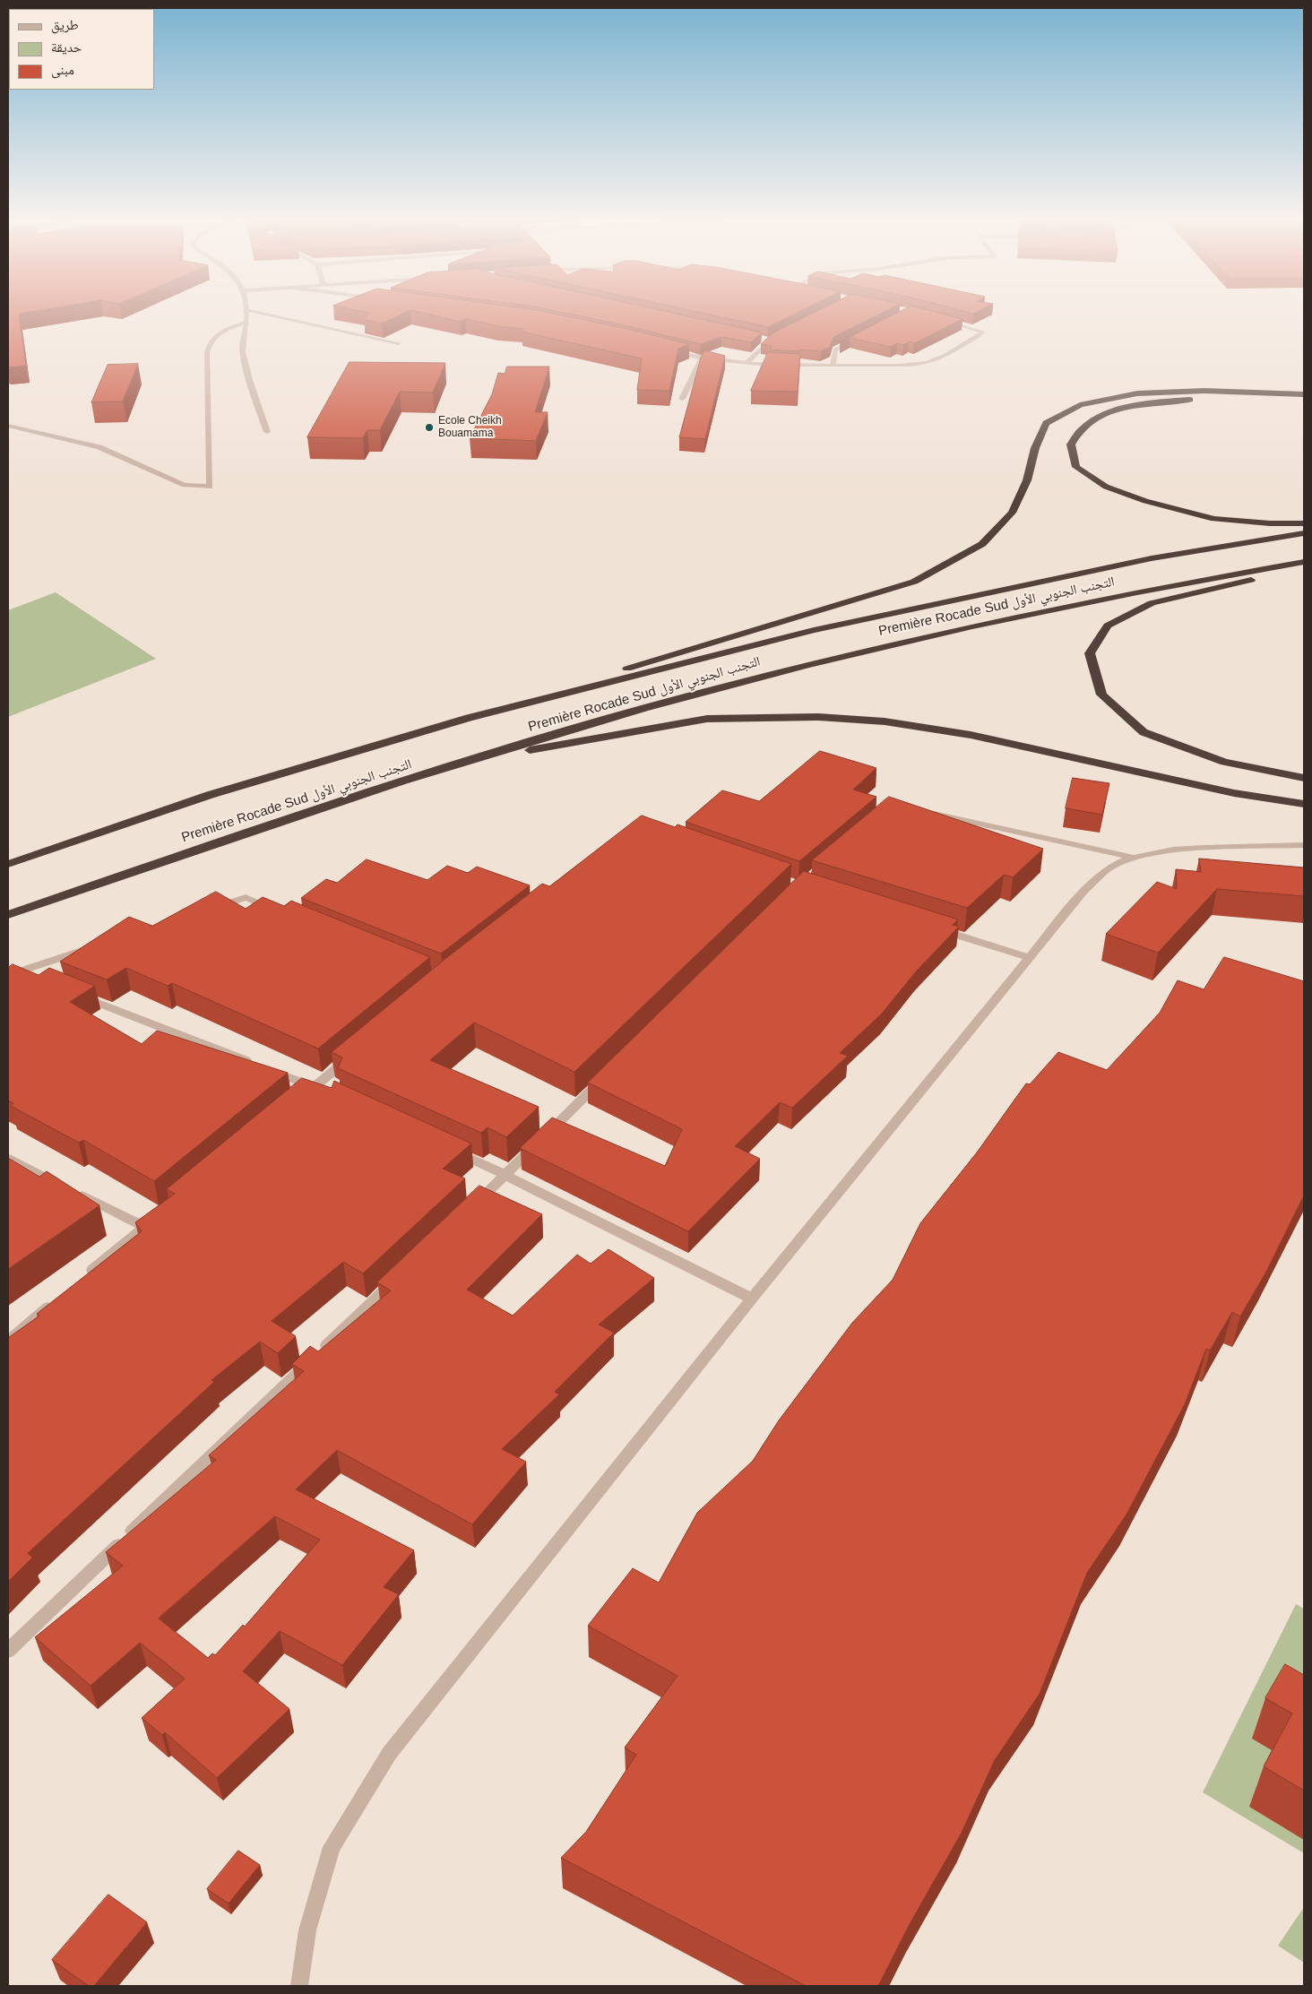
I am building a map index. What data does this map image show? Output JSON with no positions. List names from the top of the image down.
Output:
{
  "streets": {
    "highway": ["Première Rocade Sud التجنب الجنوبي الأول"]
  },
  "places": ["Ecole Cheikh Bouamama"],
  "legend": ["طريق", "حديقة", "مبنى"]
}
